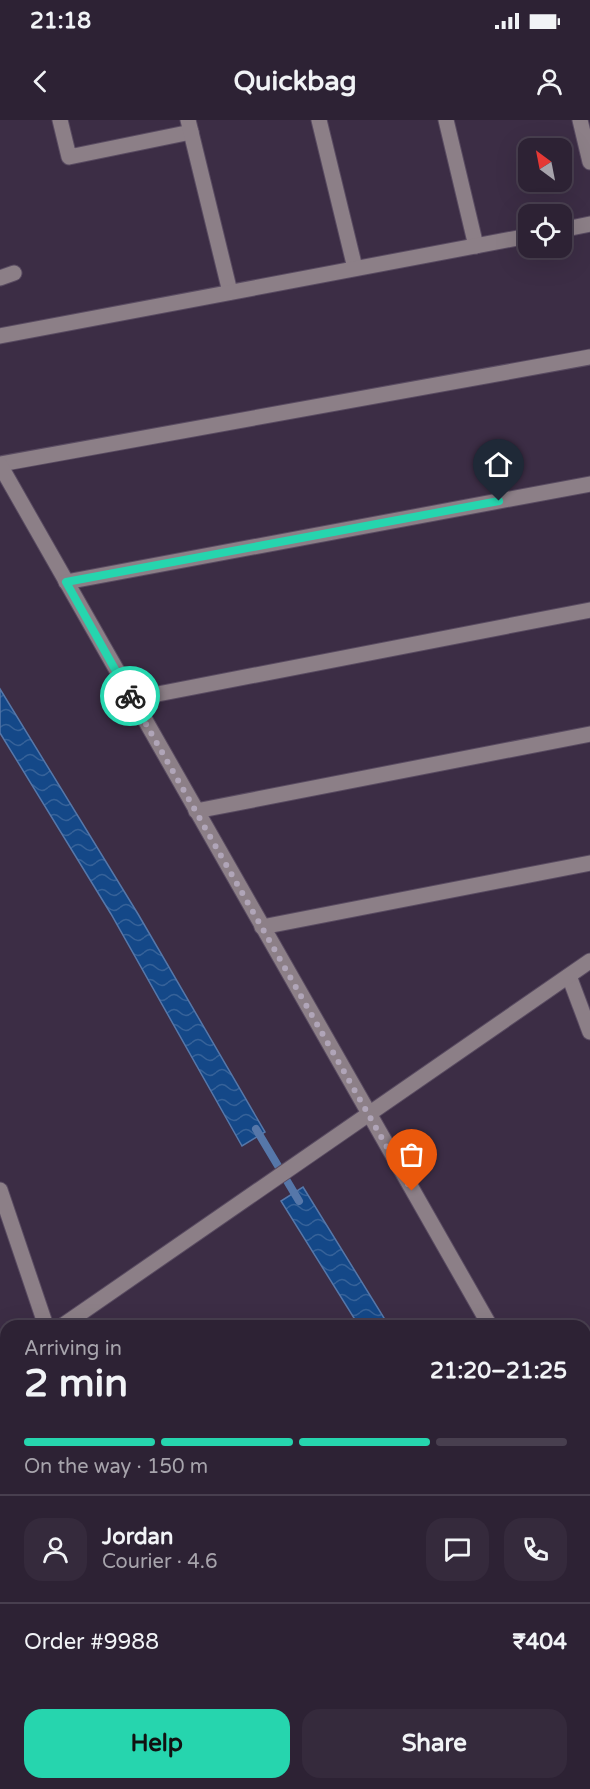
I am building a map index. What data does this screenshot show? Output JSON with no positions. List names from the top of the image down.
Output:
{
  "north": "top left",
  "page": {
    "status": "21:18",
    "header": "Quickbag",
    "heading": ["2 min", "Arriving in", "21:20–21:25"],
    "panel": [
      "Jordan",
      "Courier · 4.6",
      "Order #9988",
      "₹404"
    ],
    "bar": "On the way · 150 m",
    "buttons": ["Help", "Share"]
  }
}
